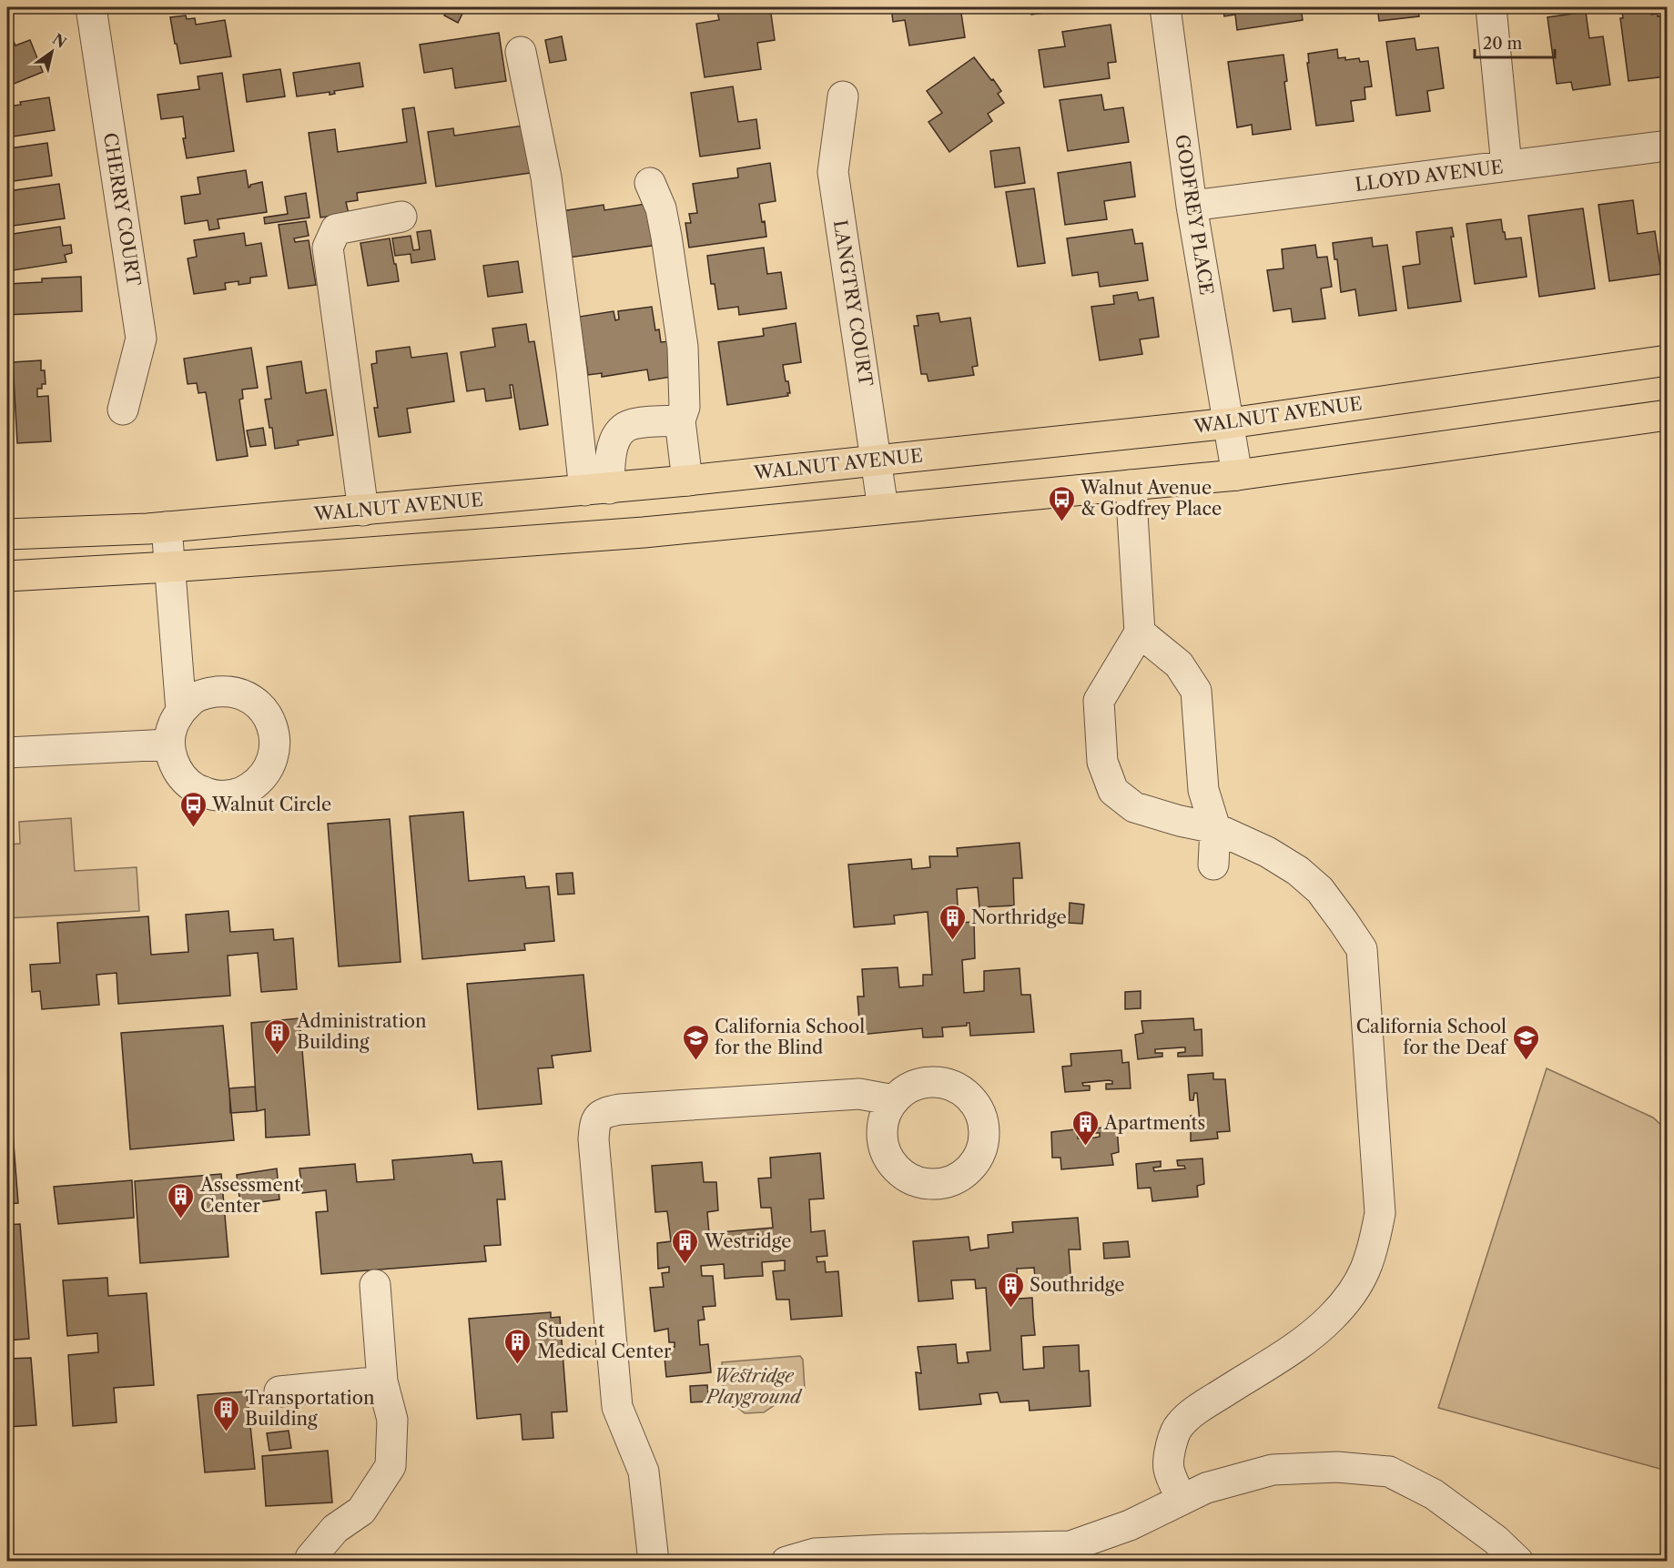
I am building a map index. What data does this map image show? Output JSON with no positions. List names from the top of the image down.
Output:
{
  "streets": {
    "main road": ["WALNUT AVENUE"],
    "street": [
      "LLOYD AVENUE",
      "CHERRY COURT",
      "GODFREY PLACE",
      "LANGTRY COURT"
    ]
  },
  "crossings": [
    ["LLOYD AVENUE", "GODFREY PLACE"],
    ["GODFREY PLACE", "WALNUT AVENUE"],
    ["LANGTRY COURT", "WALNUT AVENUE"]
  ],
  "parks": ["Westridge Playground"],
  "places": {
    "bus stop": ["Walnut Avenue & Godfrey Place", "Walnut Circle"],
    "building": [
      "Northridge",
      "Administration Building",
      "Apartments",
      "Assessment Center",
      "Westridge",
      "Southridge",
      "Student Medical Center",
      "Transportation Building"
    ],
    "school or university": ["California School for the Blind", "California School for the Deaf"]
  },
  "scale_bar": "20 m",
  "north": "top right"
}
